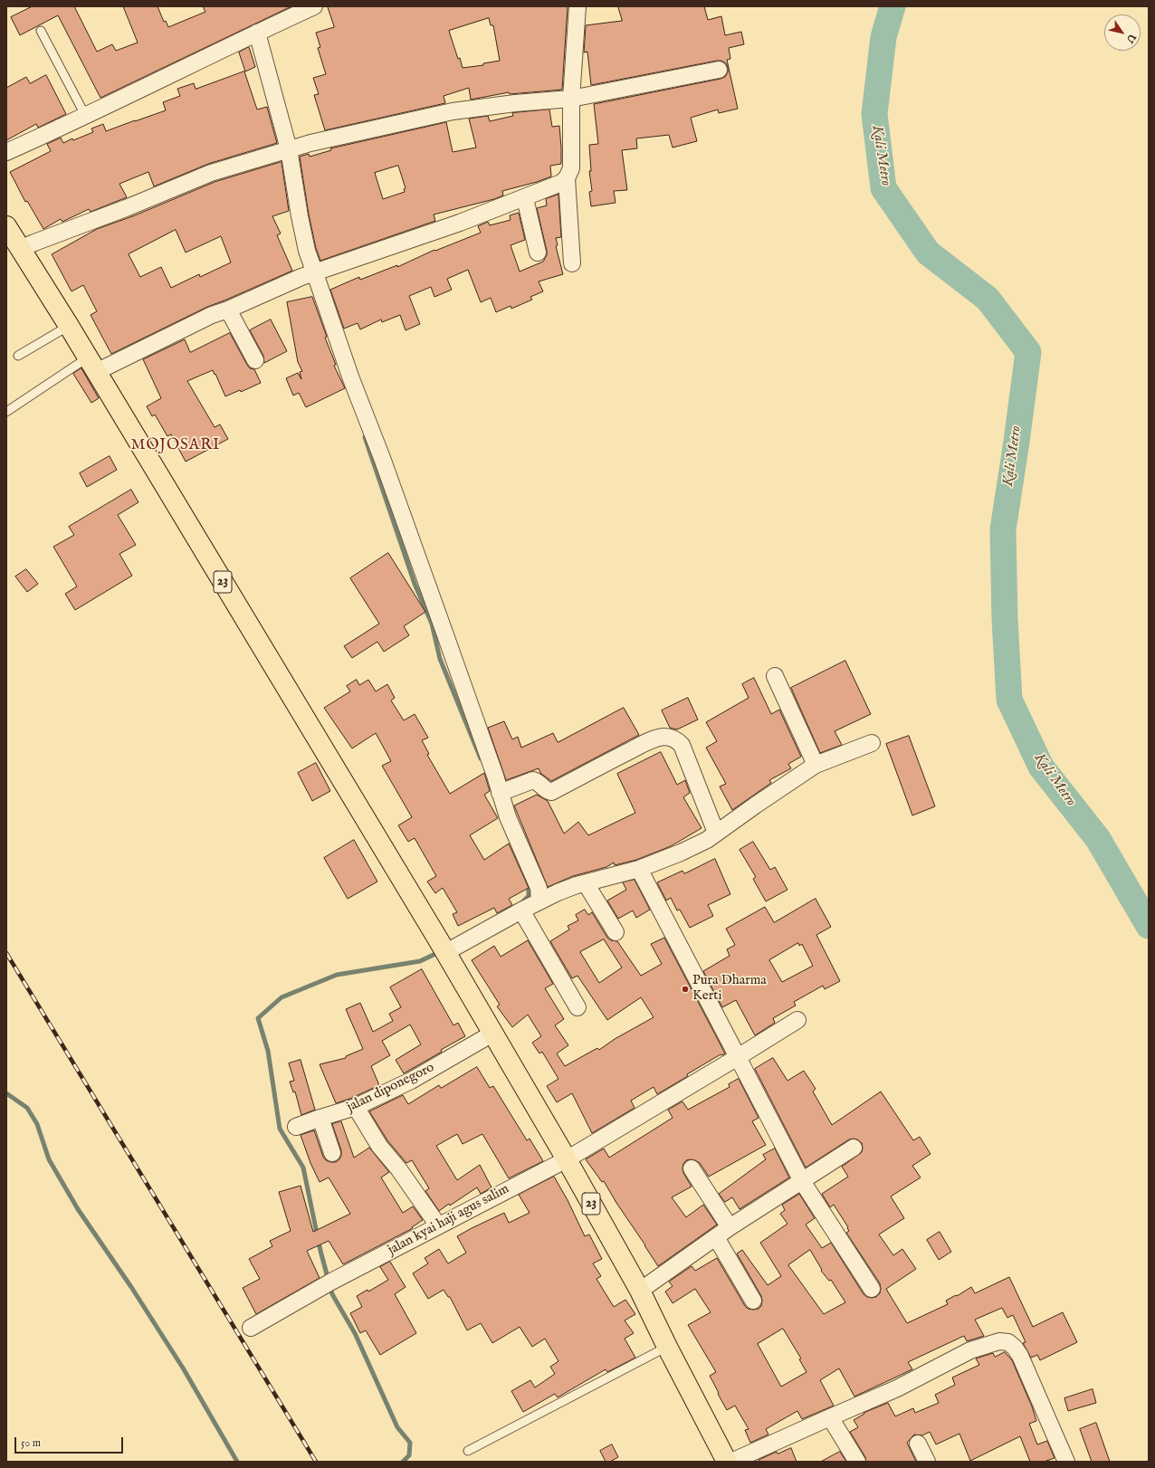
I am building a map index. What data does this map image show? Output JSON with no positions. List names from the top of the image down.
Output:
{
  "streets": {
    "highway": ["23"],
    "street": ["jalan diponegoro", "jalan kyai haji agus salim"]
  },
  "crossings": [
    ["23", "jalan diponegoro"],
    ["23", "jalan kyai haji agus salim"]
  ],
  "districts": ["MOJOSARI"],
  "water": ["Kali Metro"],
  "places": ["Pura Dharma Kerti"],
  "scale_bar": "50 m",
  "north": "bottom right"
}
